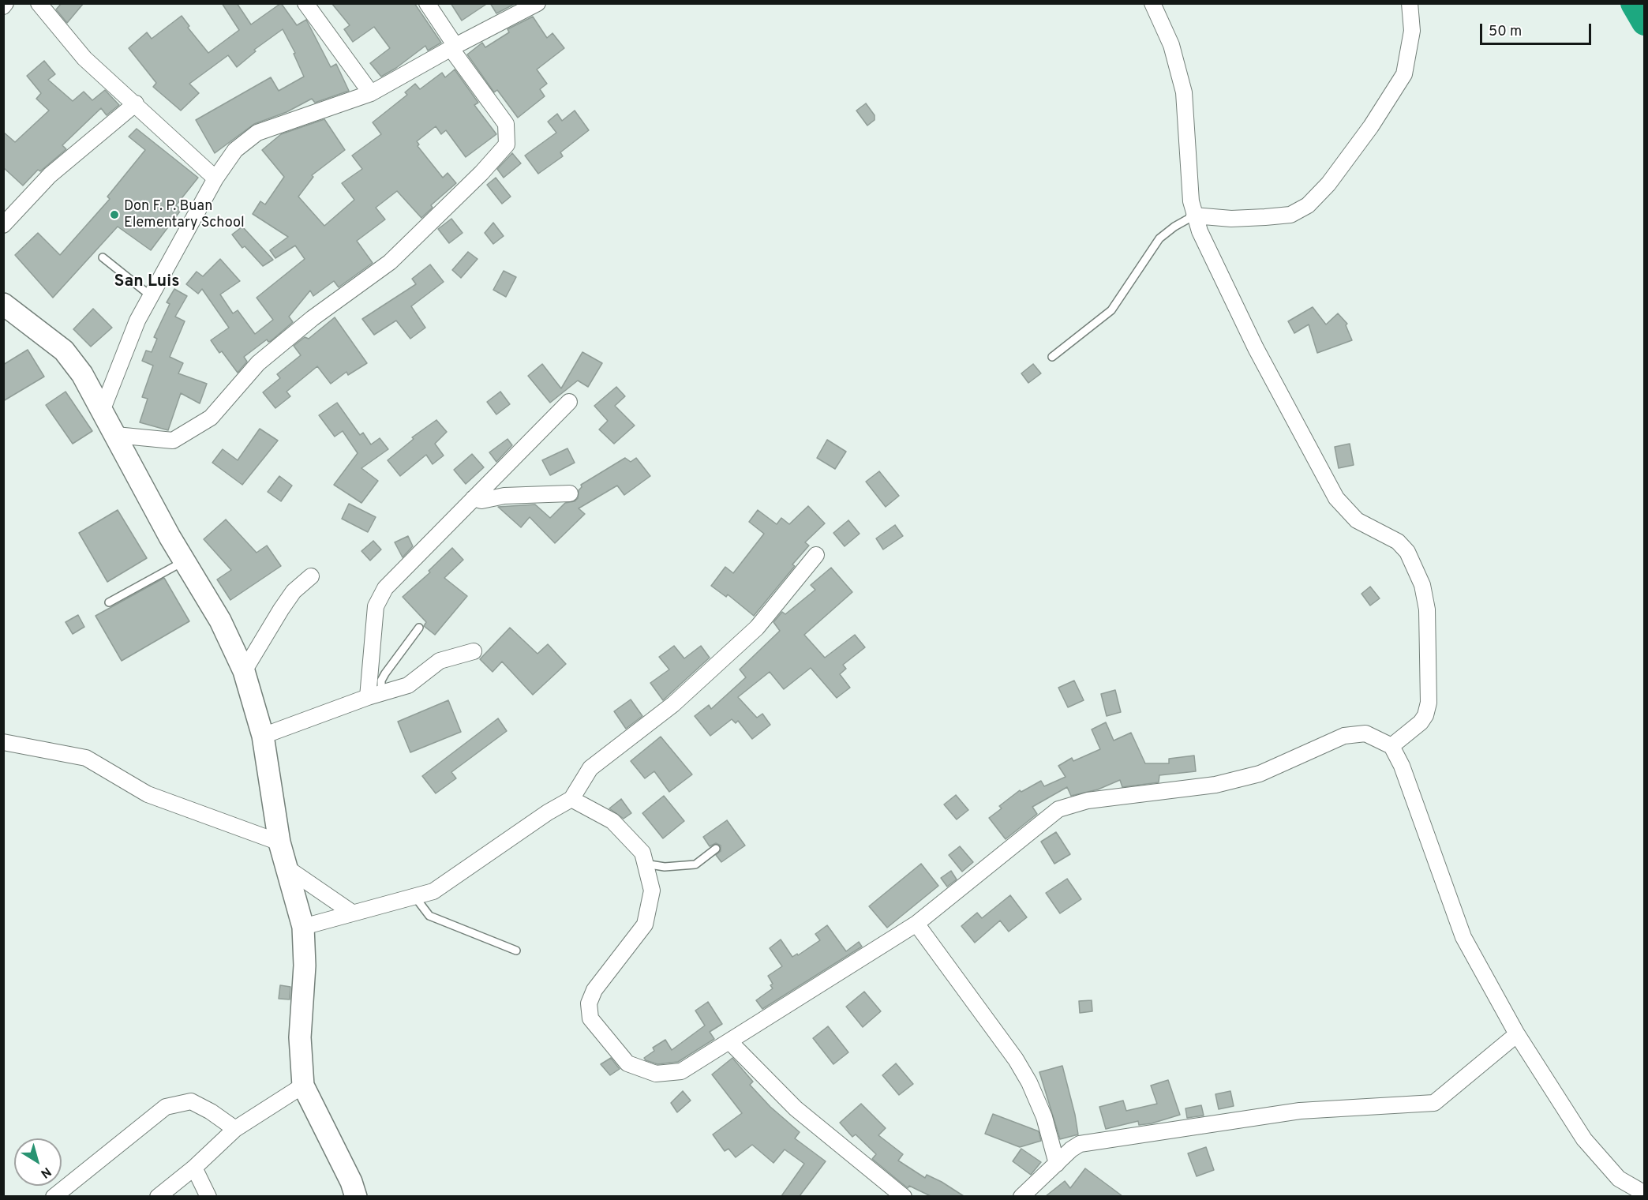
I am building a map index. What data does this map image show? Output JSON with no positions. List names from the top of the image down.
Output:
{
  "districts": ["San Luis"],
  "places": ["Don F. P. Buan Elementary School"],
  "scale_bar": "50 m",
  "north": "bottom right"
}
